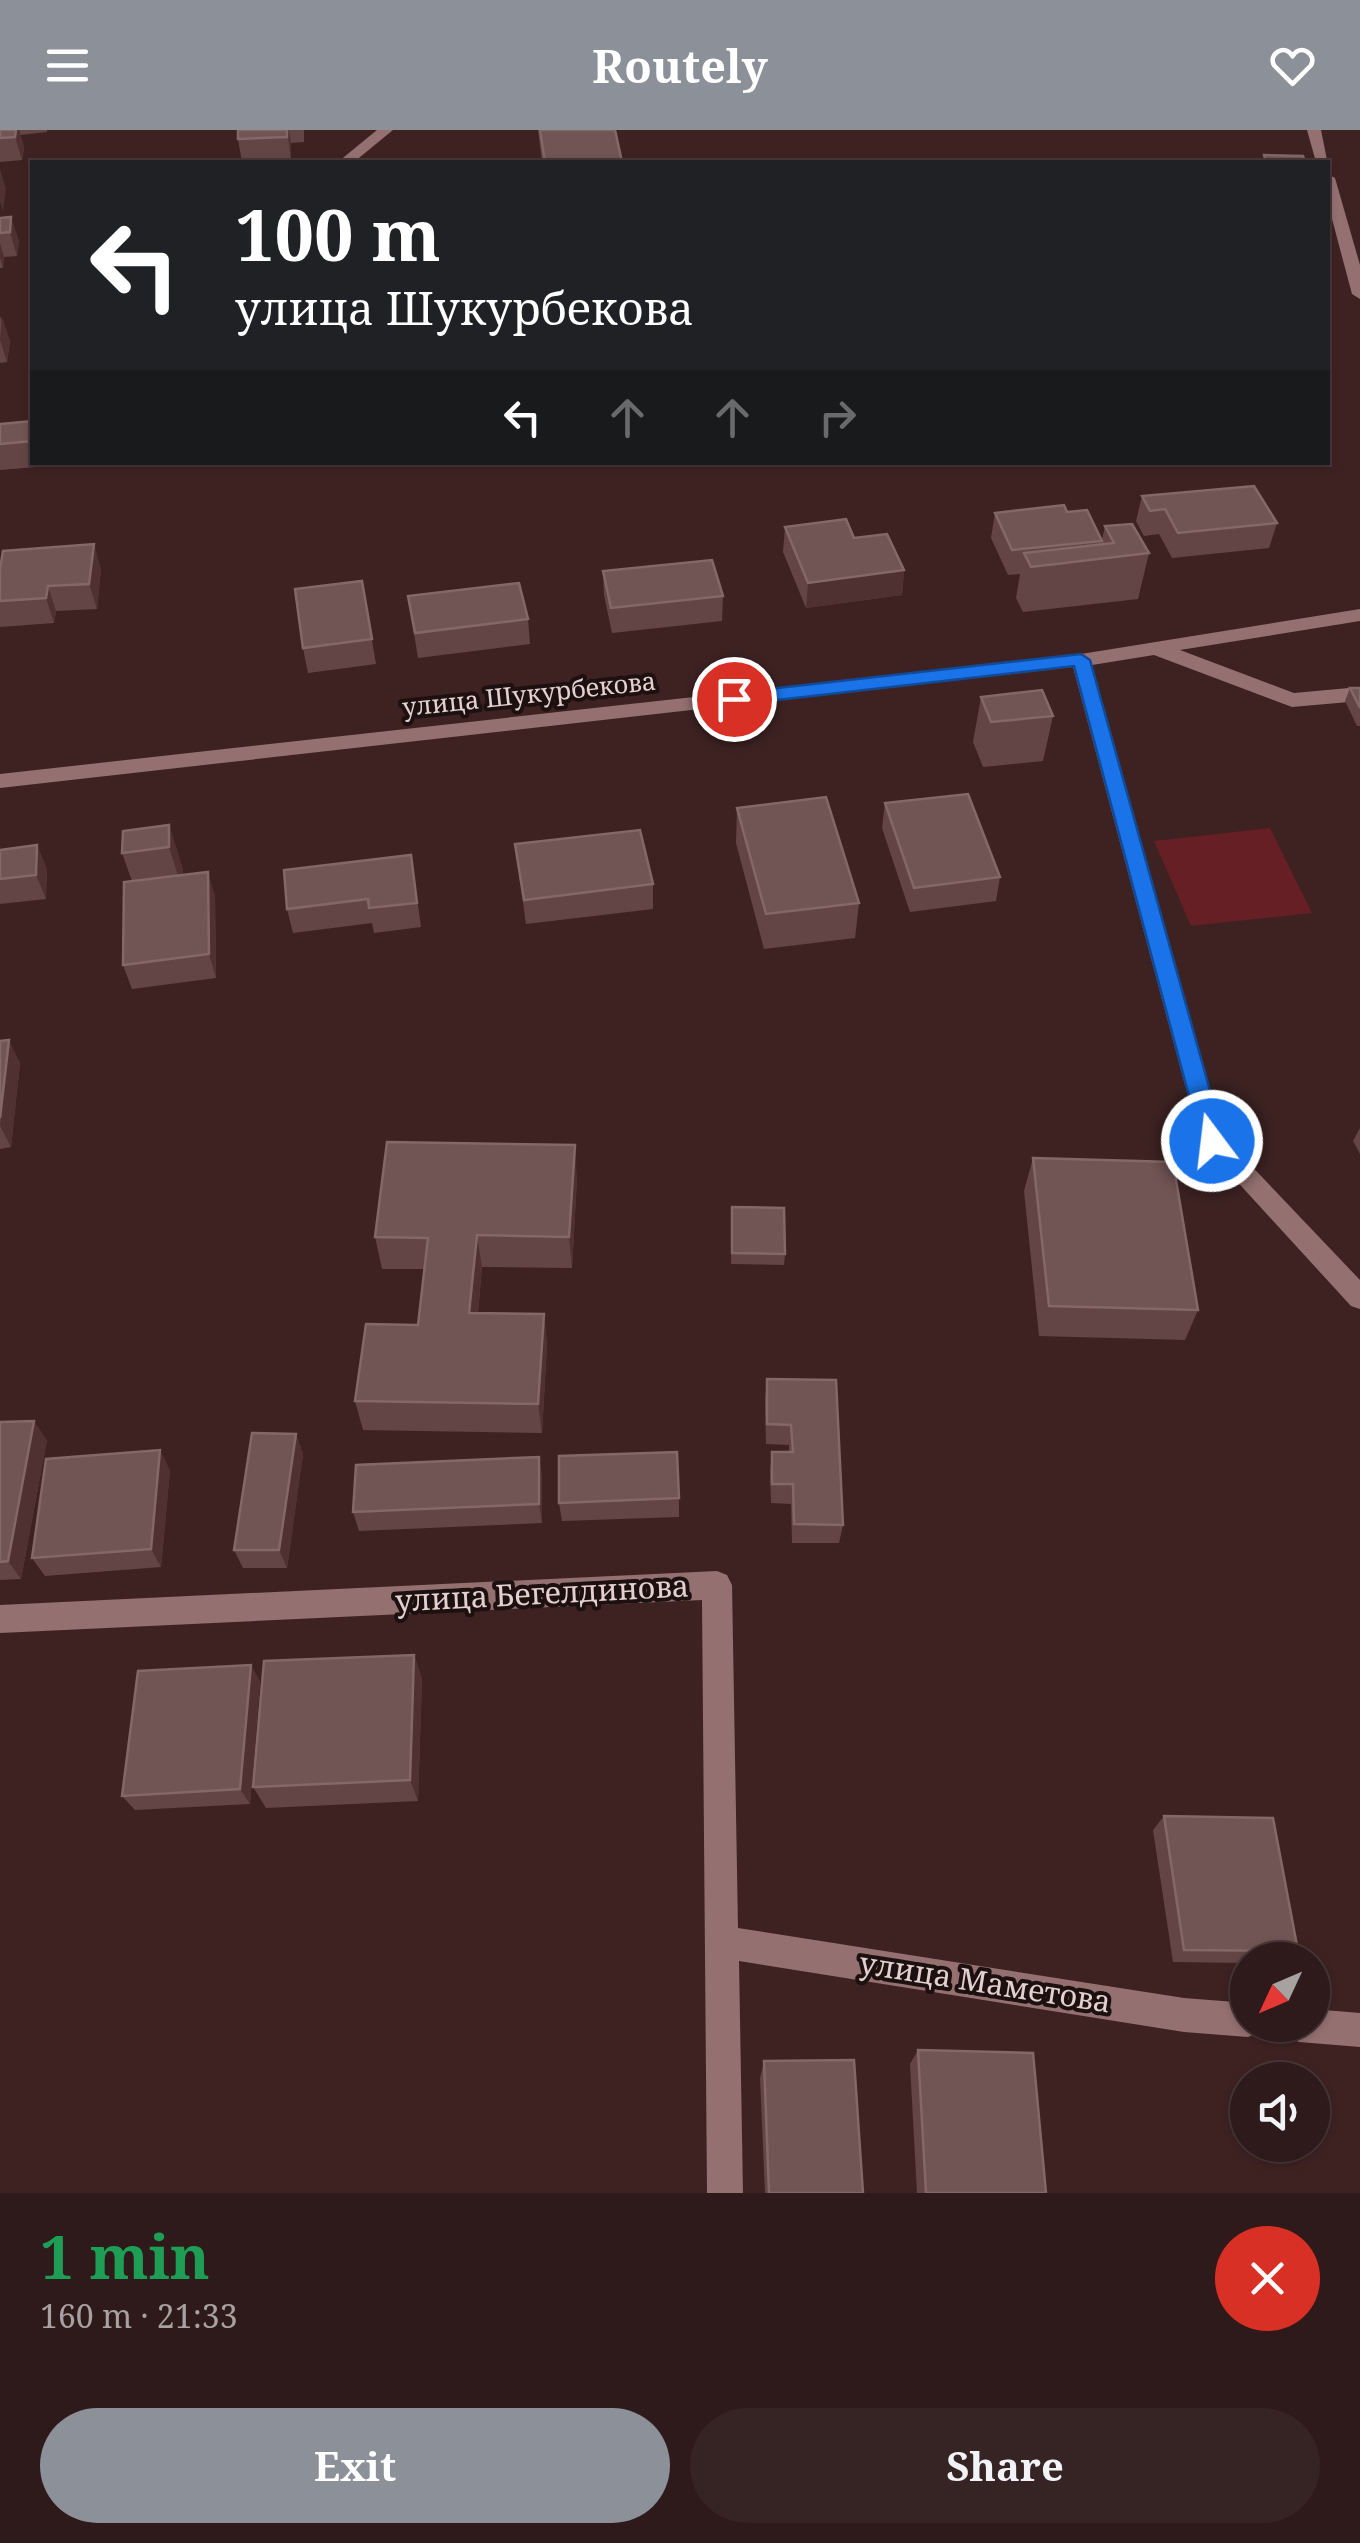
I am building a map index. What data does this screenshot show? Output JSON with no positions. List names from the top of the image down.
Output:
{
  "streets": {
    "street": ["улица Шукурбекова", "улица Бегелдинова", "улица Маметова"]
  },
  "crossings": [
    ["улица Бегелдинова", "улица Маметова"]
  ],
  "north": "bottom left",
  "page": {
    "header": "Routely",
    "turn": ["100 m", "улица Шукурбекова"],
    "heading": ["1 min", "160 m · 21:33"],
    "buttons": ["Exit", "Share"]
  }
}
